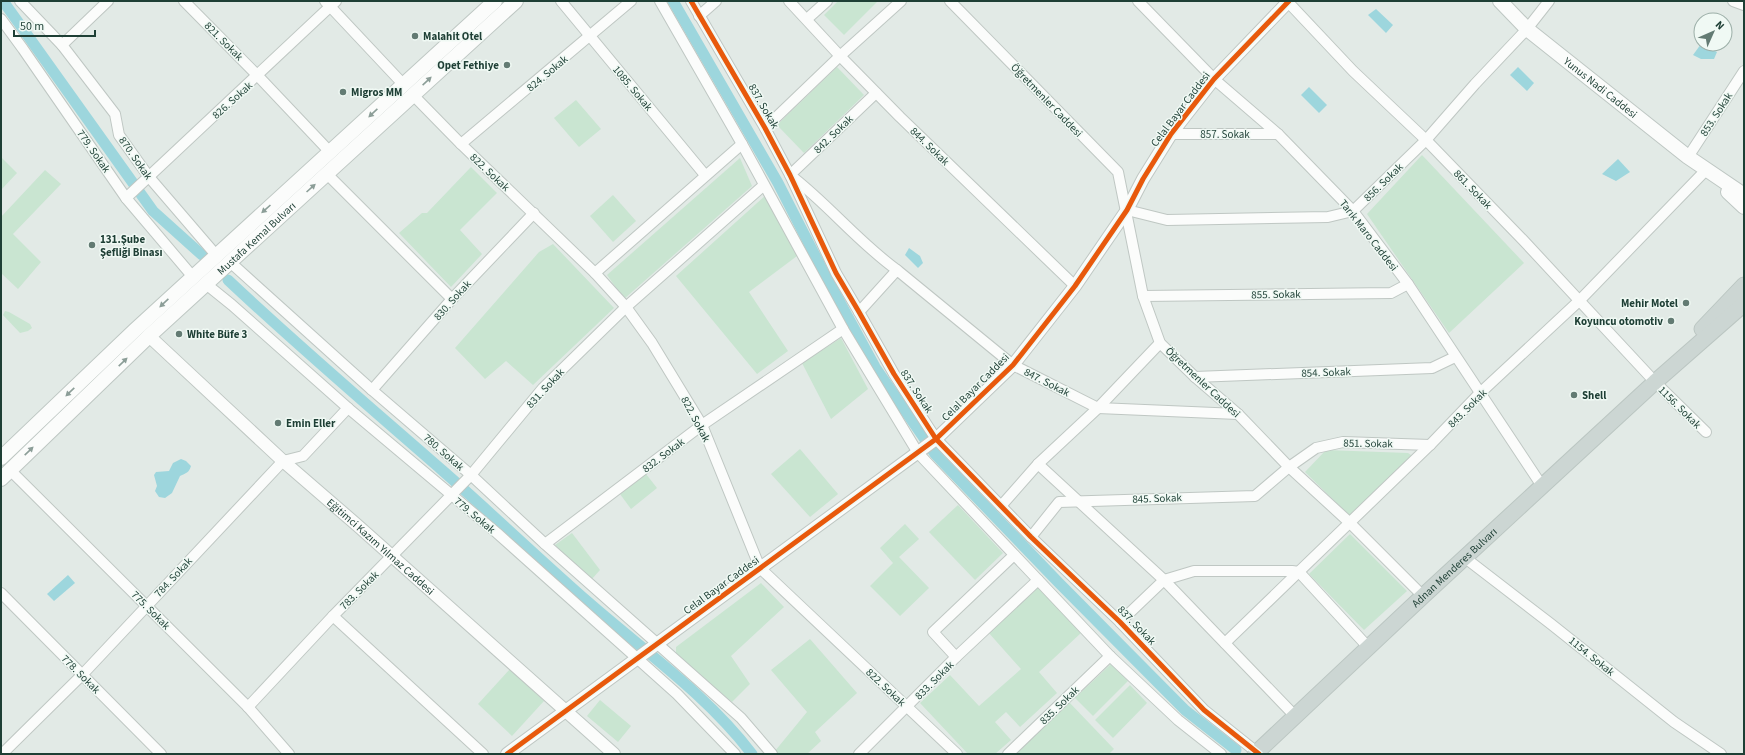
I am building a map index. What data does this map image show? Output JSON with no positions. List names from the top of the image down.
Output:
{
  "streets": {
    "main road": ["Yunus Nadi Caddesi", "Mustafa Kemal Bulvarı", "Adnan Menderes Bulvarı"],
    "street": [
      "821. Sokak",
      "824. Sokak",
      "1085. Sokak",
      "826. Sokak",
      "Öğretmenler Caddesi",
      "837. Sokak",
      "Celal Bayar Caddesi",
      "853. Sokak",
      "842. Sokak",
      "857. Sokak",
      "844. Sokak",
      "779. Sokak",
      "870. Sokak",
      "822. Sokak",
      "856. Sokak",
      "861. Sokak",
      "Tarık Maro Caddesi",
      "855. Sokak",
      "830. Sokak",
      "854. Sokak",
      "847. Sokak",
      "831. Sokak",
      "1156. Sokak",
      "843. Sokak",
      "851. Sokak",
      "780. Sokak",
      "832. Sokak",
      "845. Sokak",
      "Eğitimci Kazım Yılmaz Caddesi",
      "784. Sokak",
      "783. Sokak",
      "775. Sokak",
      "1154. Sokak",
      "778. Sokak",
      "833. Sokak",
      "835. Sokak"
    ]
  },
  "crossings": [
    ["821. Sokak", "826. Sokak"],
    ["821. Sokak", "Mustafa Kemal Bulvarı"],
    ["824. Sokak", "1085. Sokak"],
    ["824. Sokak", "822. Sokak"],
    ["Yunus Nadi Caddesi", "853. Sokak"],
    ["Yunus Nadi Caddesi", "856. Sokak"],
    ["Yunus Nadi Caddesi", "843. Sokak"],
    ["826. Sokak", "779. Sokak"],
    ["826. Sokak", "870. Sokak"],
    ["Öğretmenler Caddesi", "Celal Bayar Caddesi"],
    ["Öğretmenler Caddesi", "856. Sokak"],
    ["Öğretmenler Caddesi", "855. Sokak"],
    ["Öğretmenler Caddesi", "854. Sokak"],
    ["Öğretmenler Caddesi", "847. Sokak"],
    ["Öğretmenler Caddesi", "843. Sokak"],
    ["Öğretmenler Caddesi", "851. Sokak"],
    ["Öğretmenler Caddesi", "845. Sokak"],
    ["Öğretmenler Caddesi", "Adnan Menderes Bulvarı"],
    ["837. Sokak", "Celal Bayar Caddesi"],
    ["837. Sokak", "842. Sokak"],
    ["837. Sokak", "847. Sokak"],
    ["837. Sokak", "845. Sokak"],
    ["837. Sokak", "Adnan Menderes Bulvarı"],
    ["Celal Bayar Caddesi", "857. Sokak"],
    ["Celal Bayar Caddesi", "844. Sokak"],
    ["Celal Bayar Caddesi", "779. Sokak"],
    ["Celal Bayar Caddesi", "822. Sokak"],
    ["Celal Bayar Caddesi", "856. Sokak"],
    ["Celal Bayar Caddesi", "861. Sokak"],
    ["Celal Bayar Caddesi", "Tarık Maro Caddesi"],
    ["Celal Bayar Caddesi", "847. Sokak"],
    ["Celal Bayar Caddesi", "780. Sokak"],
    ["Celal Bayar Caddesi", "Eğitimci Kazım Yılmaz Caddesi"],
    ["842. Sokak", "844. Sokak"],
    ["842. Sokak", "847. Sokak"],
    ["857. Sokak", "Tarık Maro Caddesi"],
    ["779. Sokak", "Mustafa Kemal Bulvarı"],
    ["779. Sokak", "783. Sokak"],
    ["870. Sokak", "Mustafa Kemal Bulvarı"],
    ["822. Sokak", "Mustafa Kemal Bulvarı"],
    ["822. Sokak", "830. Sokak"],
    ["822. Sokak", "831. Sokak"],
    ["822. Sokak", "832. Sokak"],
    ["822. Sokak", "833. Sokak"],
    ["856. Sokak", "861. Sokak"],
    ["856. Sokak", "Tarık Maro Caddesi"],
    ["861. Sokak", "1156. Sokak"],
    ["861. Sokak", "843. Sokak"],
    ["861. Sokak", "Adnan Menderes Bulvarı"],
    ["Tarık Maro Caddesi", "855. Sokak"],
    ["Tarık Maro Caddesi", "854. Sokak"],
    ["Tarık Maro Caddesi", "843. Sokak"],
    ["Tarık Maro Caddesi", "Adnan Menderes Bulvarı"],
    ["Mustafa Kemal Bulvarı", "780. Sokak"],
    ["Mustafa Kemal Bulvarı", "Eğitimci Kazım Yılmaz Caddesi"],
    ["Mustafa Kemal Bulvarı", "775. Sokak"],
    ["830. Sokak", "780. Sokak"],
    ["831. Sokak", "780. Sokak"],
    ["831. Sokak", "783. Sokak"],
    ["1156. Sokak", "Adnan Menderes Bulvarı"],
    ["843. Sokak", "851. Sokak"],
    ["851. Sokak", "845. Sokak"],
    ["780. Sokak", "832. Sokak"],
    ["780. Sokak", "783. Sokak"],
    ["Eğitimci Kazım Yılmaz Caddesi", "784. Sokak"],
    ["Eğitimci Kazım Yılmaz Caddesi", "783. Sokak"],
    ["Adnan Menderes Bulvarı", "1154. Sokak"],
    ["784. Sokak", "775. Sokak"],
    ["784. Sokak", "778. Sokak"],
    ["783. Sokak", "775. Sokak"]
  ],
  "places": [
    "Malahit Otel",
    "Opet Fethiye",
    "Migros MM",
    "131.Şube Şefliği Binası",
    "Mehir Motel",
    "Koyuncu otomotiv",
    "White Büfe 3",
    "Shell",
    "Emin Eller"
  ],
  "scale_bar": "50 m",
  "north": "top right"
}
